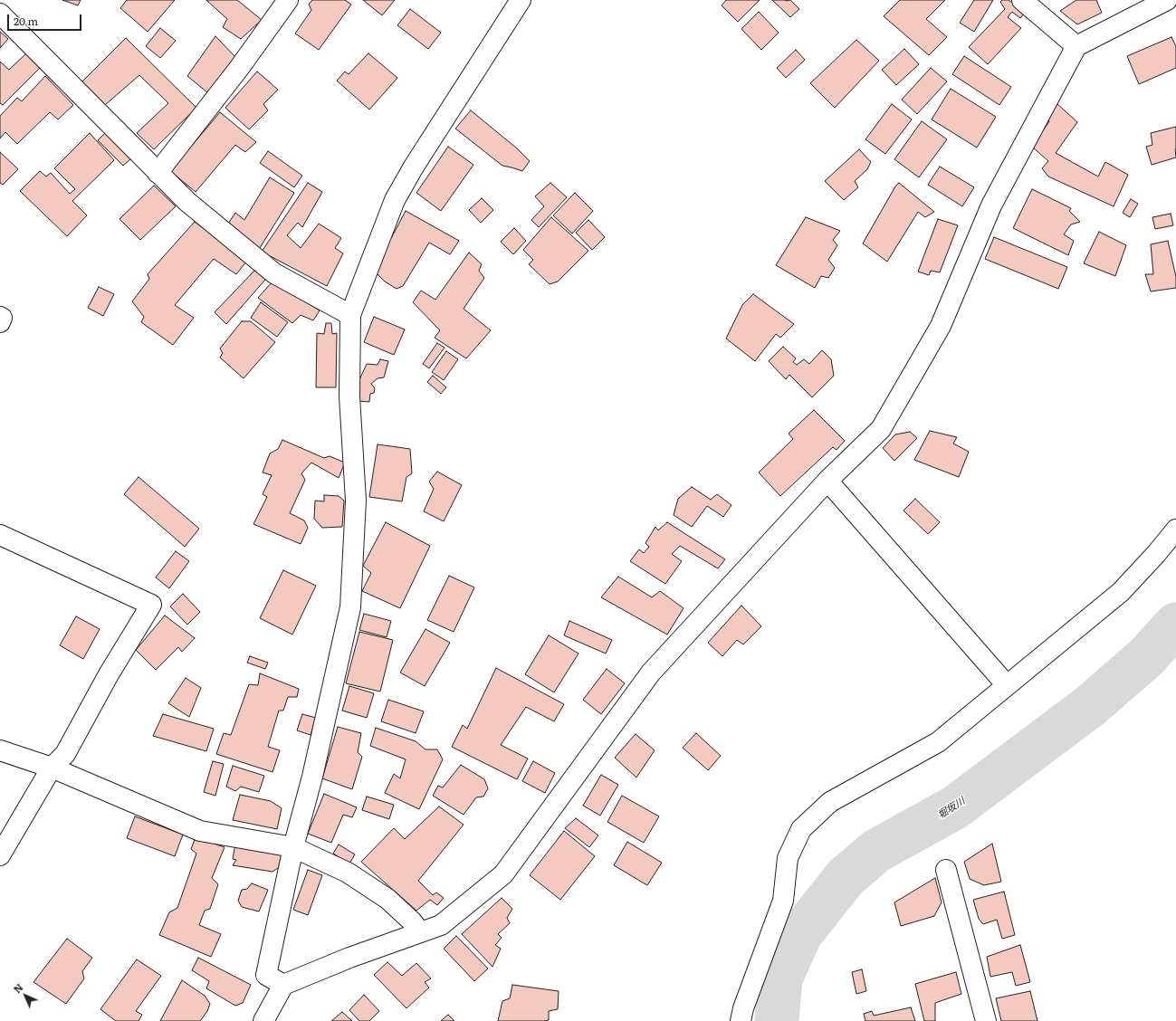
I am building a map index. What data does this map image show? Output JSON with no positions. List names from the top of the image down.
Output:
{
  "water": ["堀坂川"],
  "scale_bar": "20 m",
  "north": "top left"
}
